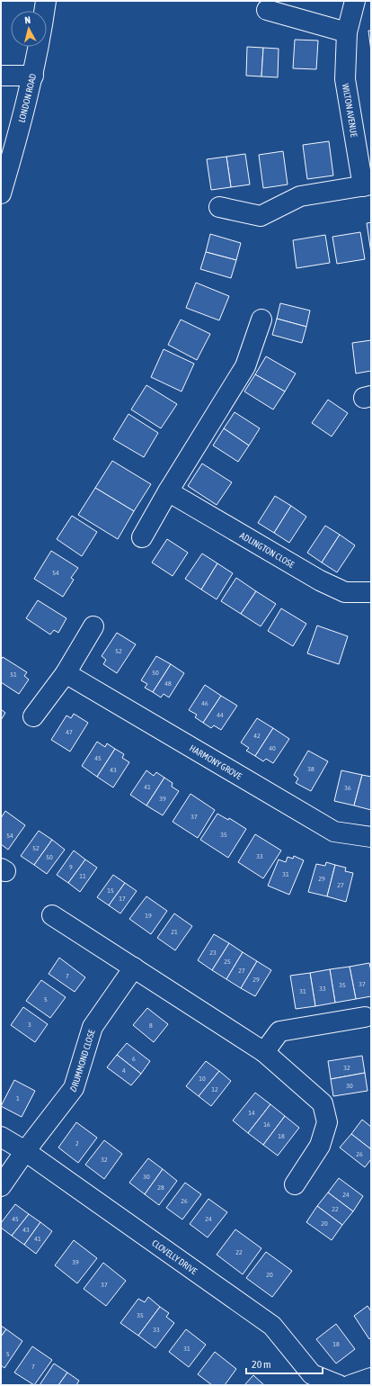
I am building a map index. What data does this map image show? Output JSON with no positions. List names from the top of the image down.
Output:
{
  "streets": {
    "street": [
      "LONDON ROAD",
      "WILTON AVENUE",
      "ADLINGTON CLOSE",
      "HARMONY GROVE",
      "DRUMMOND CLOSE",
      "CLOVELLY DRIVE"
    ]
  },
  "crossings": [
    ["DRUMMOND CLOSE", "CLOVELLY DRIVE"]
  ],
  "house_numbers": [
    "54",
    "52",
    "50",
    "51",
    "48",
    "46",
    "44",
    "47",
    "42",
    "40",
    "45",
    "38",
    "43",
    "41",
    "36",
    "39",
    "37",
    "35",
    "54",
    "52",
    "33",
    "50",
    "9",
    "31",
    "11",
    "29",
    "27",
    "15",
    "17",
    "19",
    "21",
    "23",
    "25",
    "27",
    "7",
    "29",
    "37",
    "35",
    "33",
    "31",
    "5",
    "3",
    "8",
    "6",
    "32",
    "4",
    "10",
    "30",
    "12",
    "1",
    "14",
    "16",
    "18",
    "2",
    "26",
    "32",
    "30",
    "28",
    "24",
    "26",
    "22",
    "45",
    "24",
    "20",
    "43",
    "41",
    "22",
    "39",
    "20",
    "37",
    "35",
    "33",
    "18",
    "31",
    "5",
    "7"
  ],
  "scale_bar": "20 m",
  "north": "top"
}
